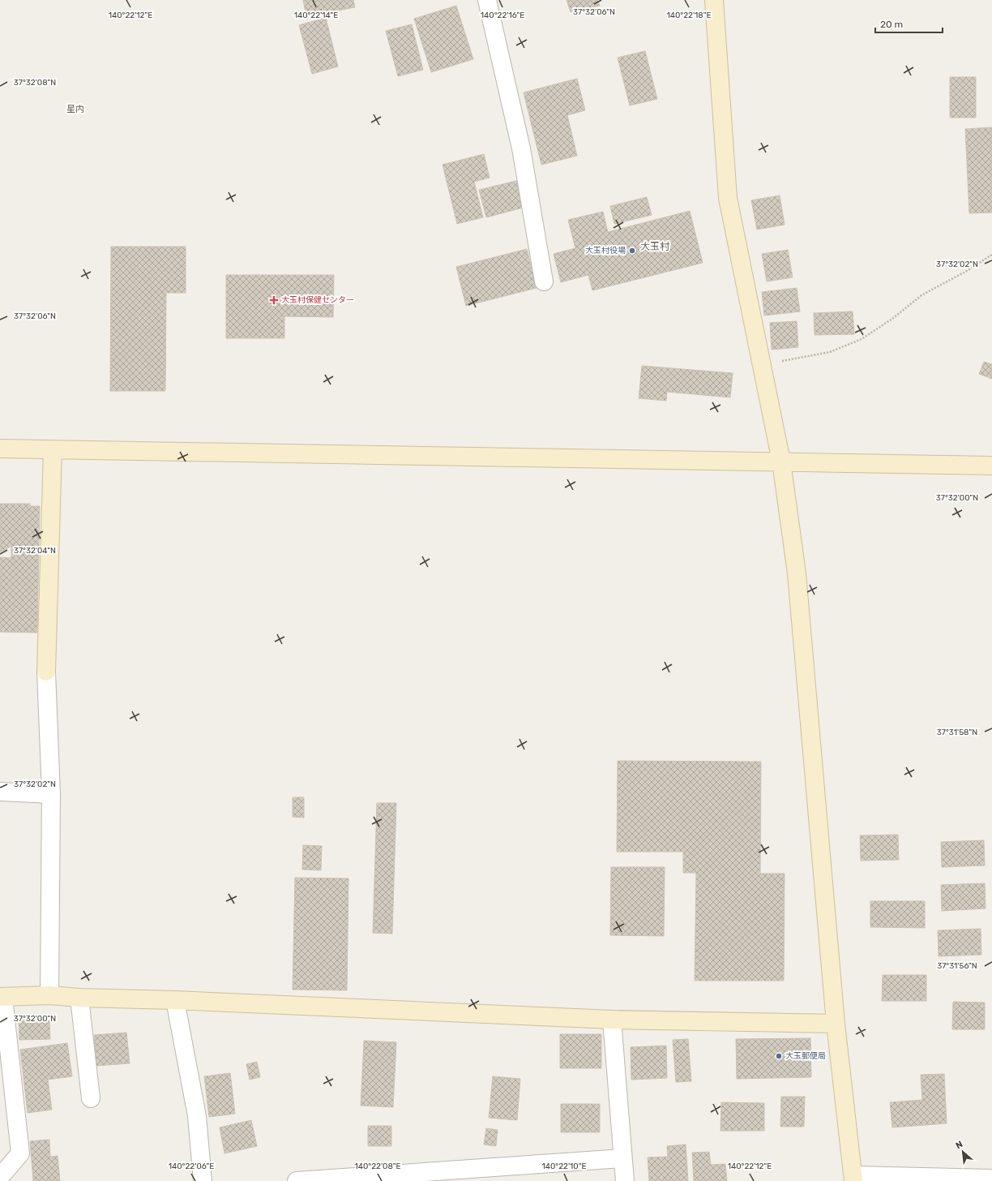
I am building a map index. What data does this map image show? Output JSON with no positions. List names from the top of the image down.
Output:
{
  "districts": ["星内", "大玉村"],
  "places": {
    "other": ["大玉村役場", "大玉郵便局"],
    "health": ["大玉村保健センター"]
  },
  "scale_bar": "20 m",
  "north": "top left",
  "coordinates": [
    "37°32'06\"N",
    "140°22'12\"E",
    "140°22'14\"E",
    "140°22'16\"E",
    "140°22'18\"E",
    "37°32'08\"N",
    "37°32'02\"N",
    "37°32'00\"N",
    "37°32'04\"N",
    "37°31'58\"N",
    "37°31'56\"N",
    "140°22'06\"E",
    "140°22'08\"E",
    "140°22'10\"E"
  ]
}
